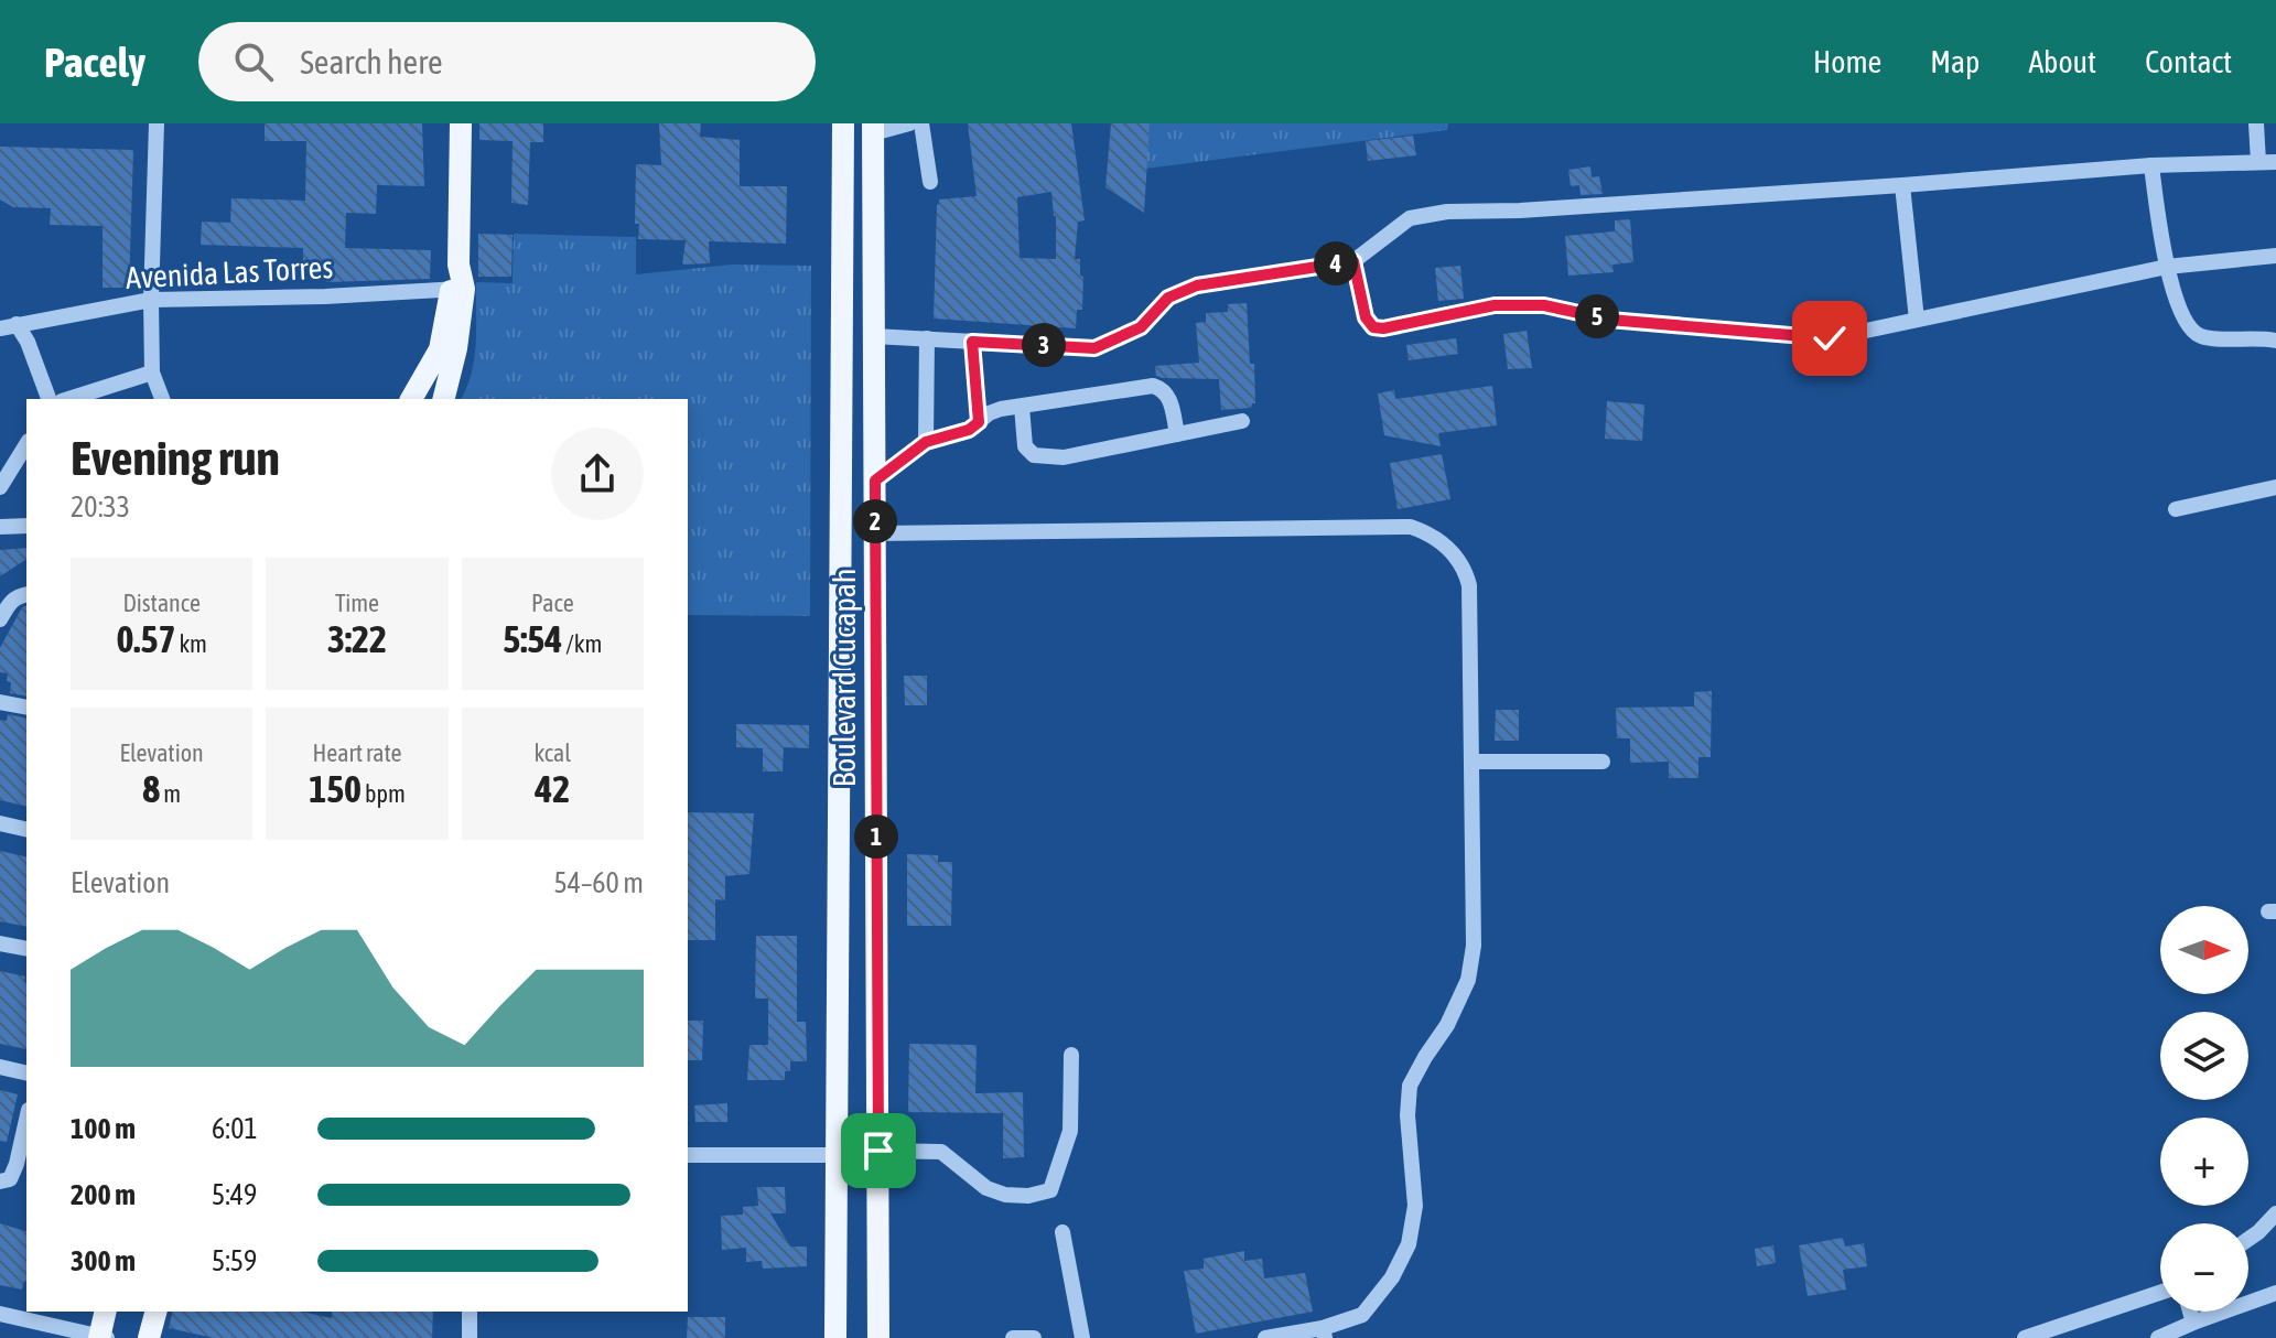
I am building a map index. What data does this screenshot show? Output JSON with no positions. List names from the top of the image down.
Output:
{
  "streets": {
    "main road": ["Boulevard Cucapah"],
    "street": ["Avenida Las Torres"]
  },
  "north": "right",
  "page": {
    "header": "Pacely",
    "search": "Search here",
    "nav": [
      "Home",
      "Map",
      "About",
      "Contact"
    ],
    "pins": [
      "4",
      "5",
      "3",
      "2",
      "1"
    ],
    "heading": ["Evening run", "20:33"],
    "stats": [
      ["Distance", "0.57 km"],
      ["Time", "3:22"],
      ["Pace", "5:54 /km"],
      ["Elevation", "8 m"],
      ["Heart rate", "150 bpm"],
      ["kcal", "42"]
    ],
    "chart": ["Elevation", "54–60 m"],
    "map_buttons": ["+", "−"],
    "list": [
      {
        "name": "100 m",
        "note": "6:01"
      },
      {
        "name": "200 m",
        "note": "5:49"
      },
      {
        "name": "300 m",
        "note": "5:59"
      }
    ]
  }
}
